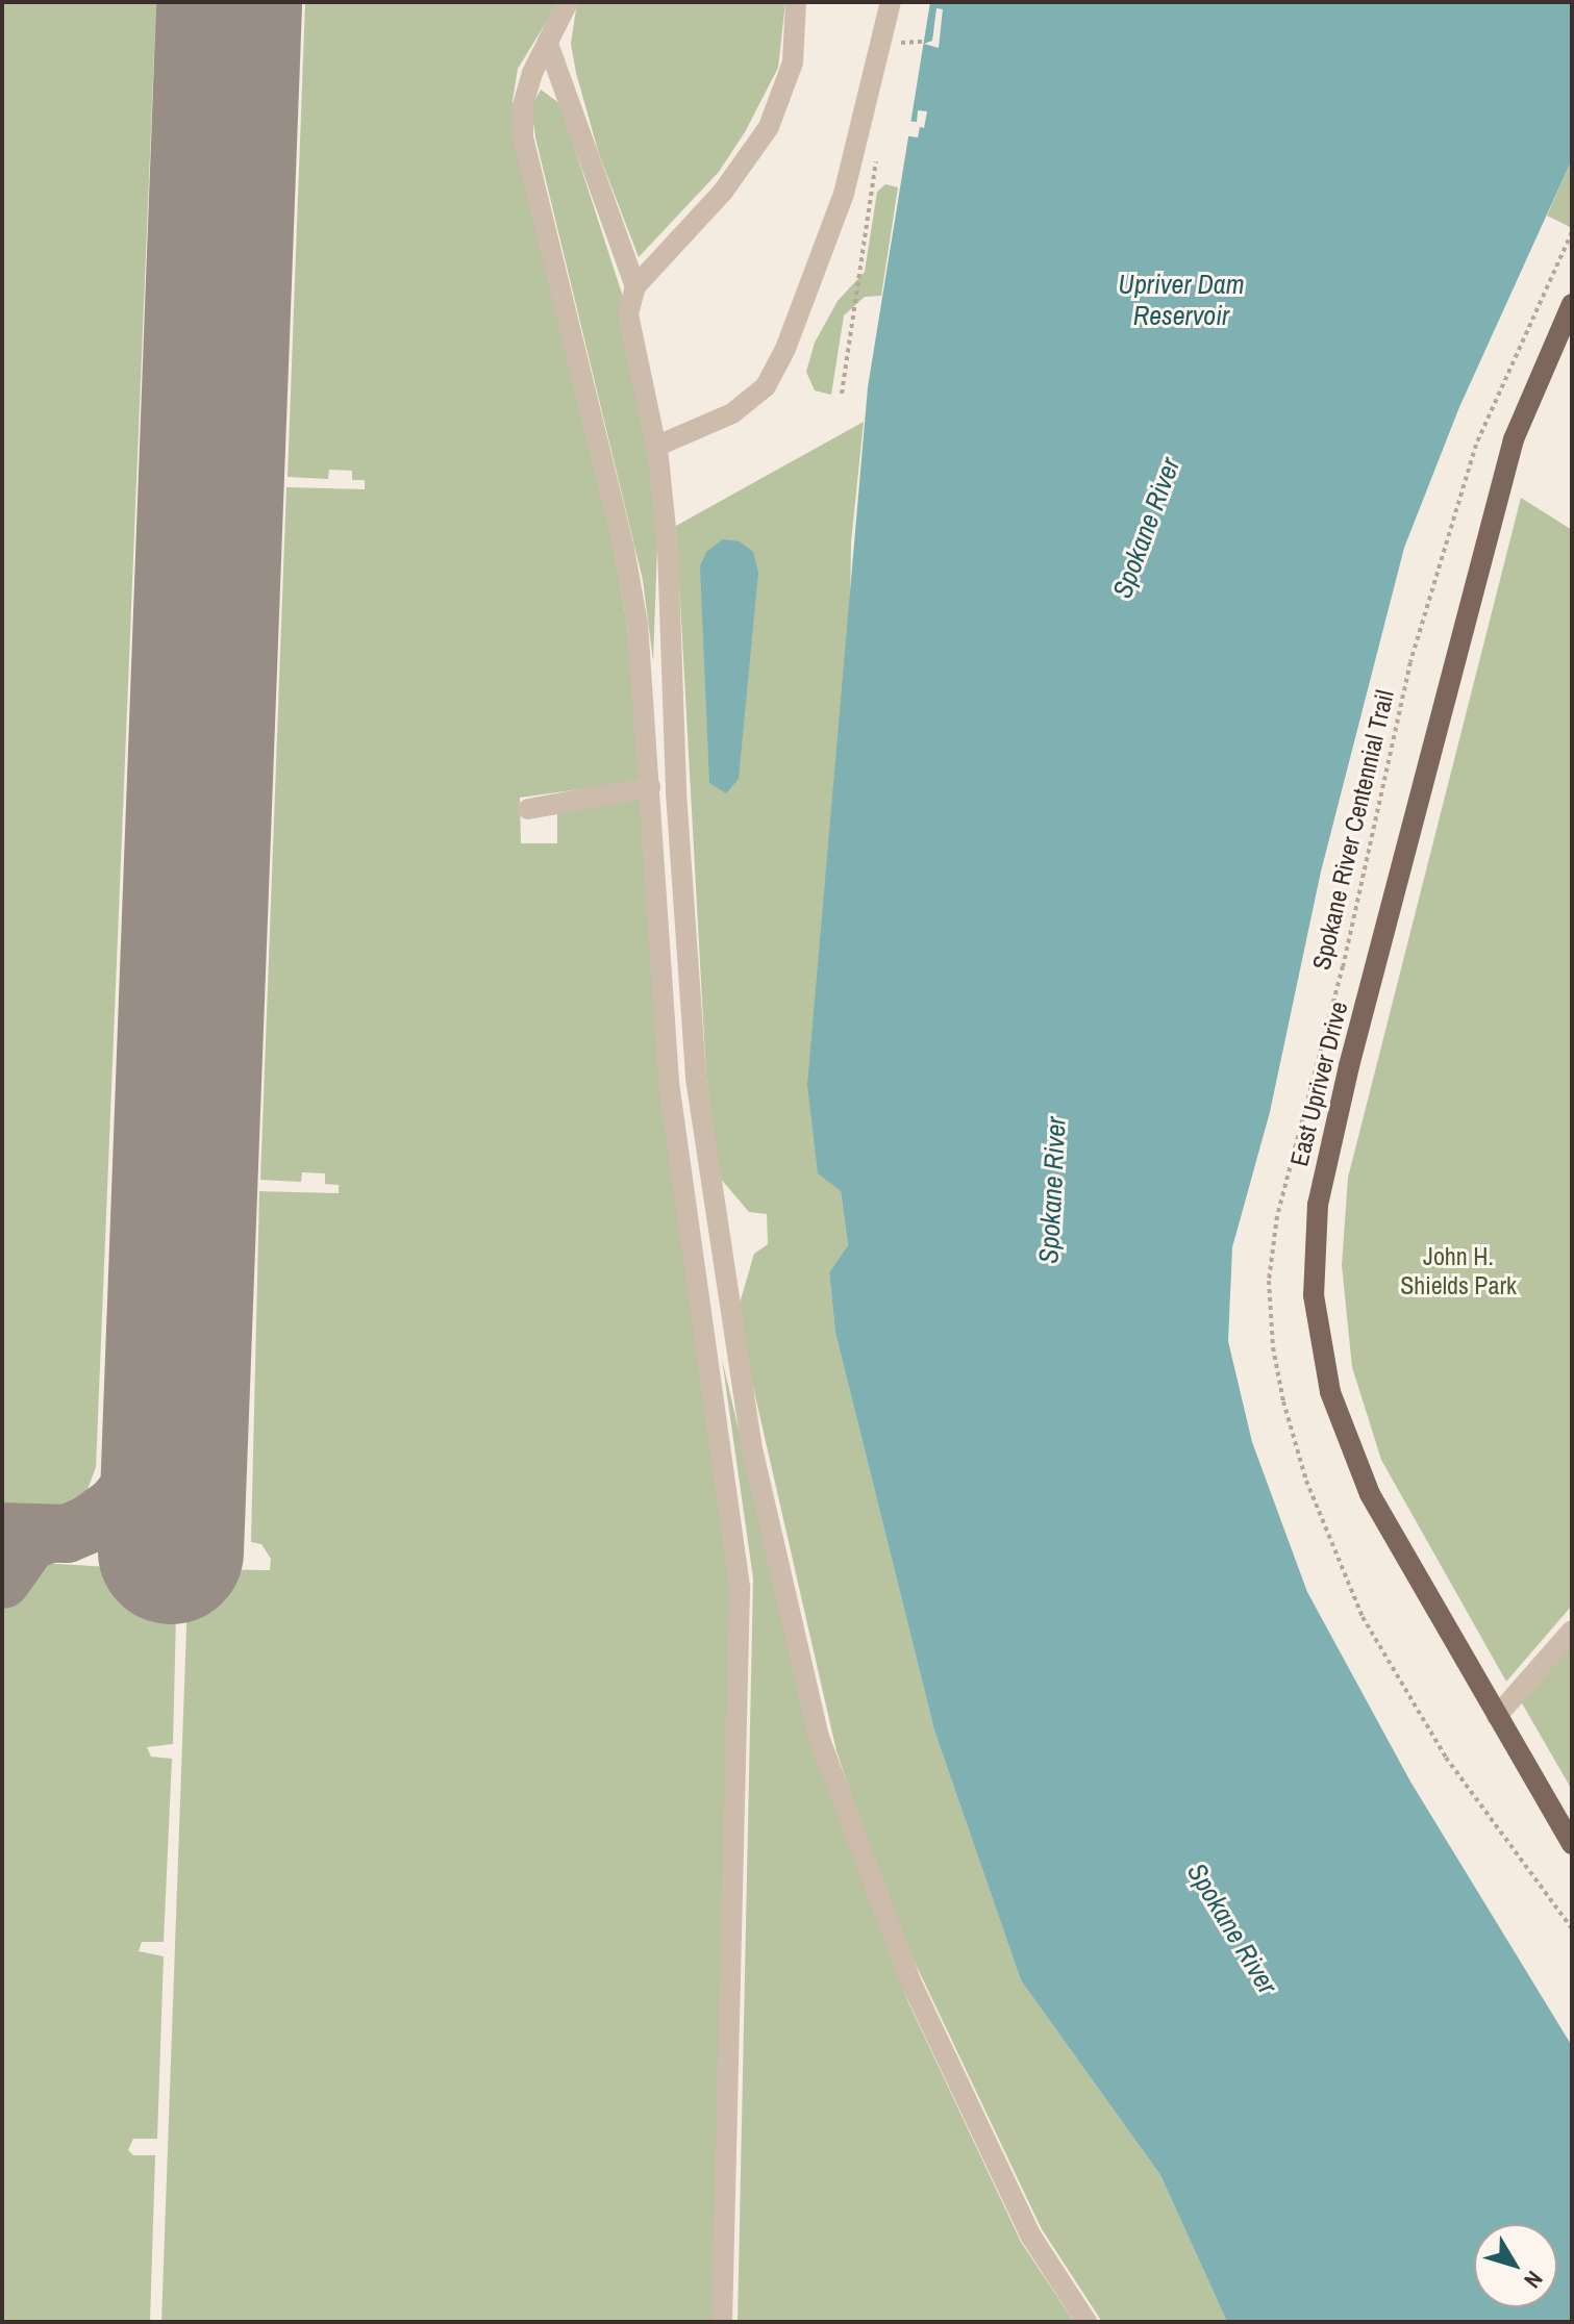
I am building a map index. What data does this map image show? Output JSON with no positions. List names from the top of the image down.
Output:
{
  "streets": {
    "main road": ["East Upriver Drive"],
    "path": ["Spokane River Centennial Trail"]
  },
  "water": ["Upriver Dam Reservoir", "Spokane River"],
  "parks": ["John H. Shields Park"],
  "north": "bottom right"
}
